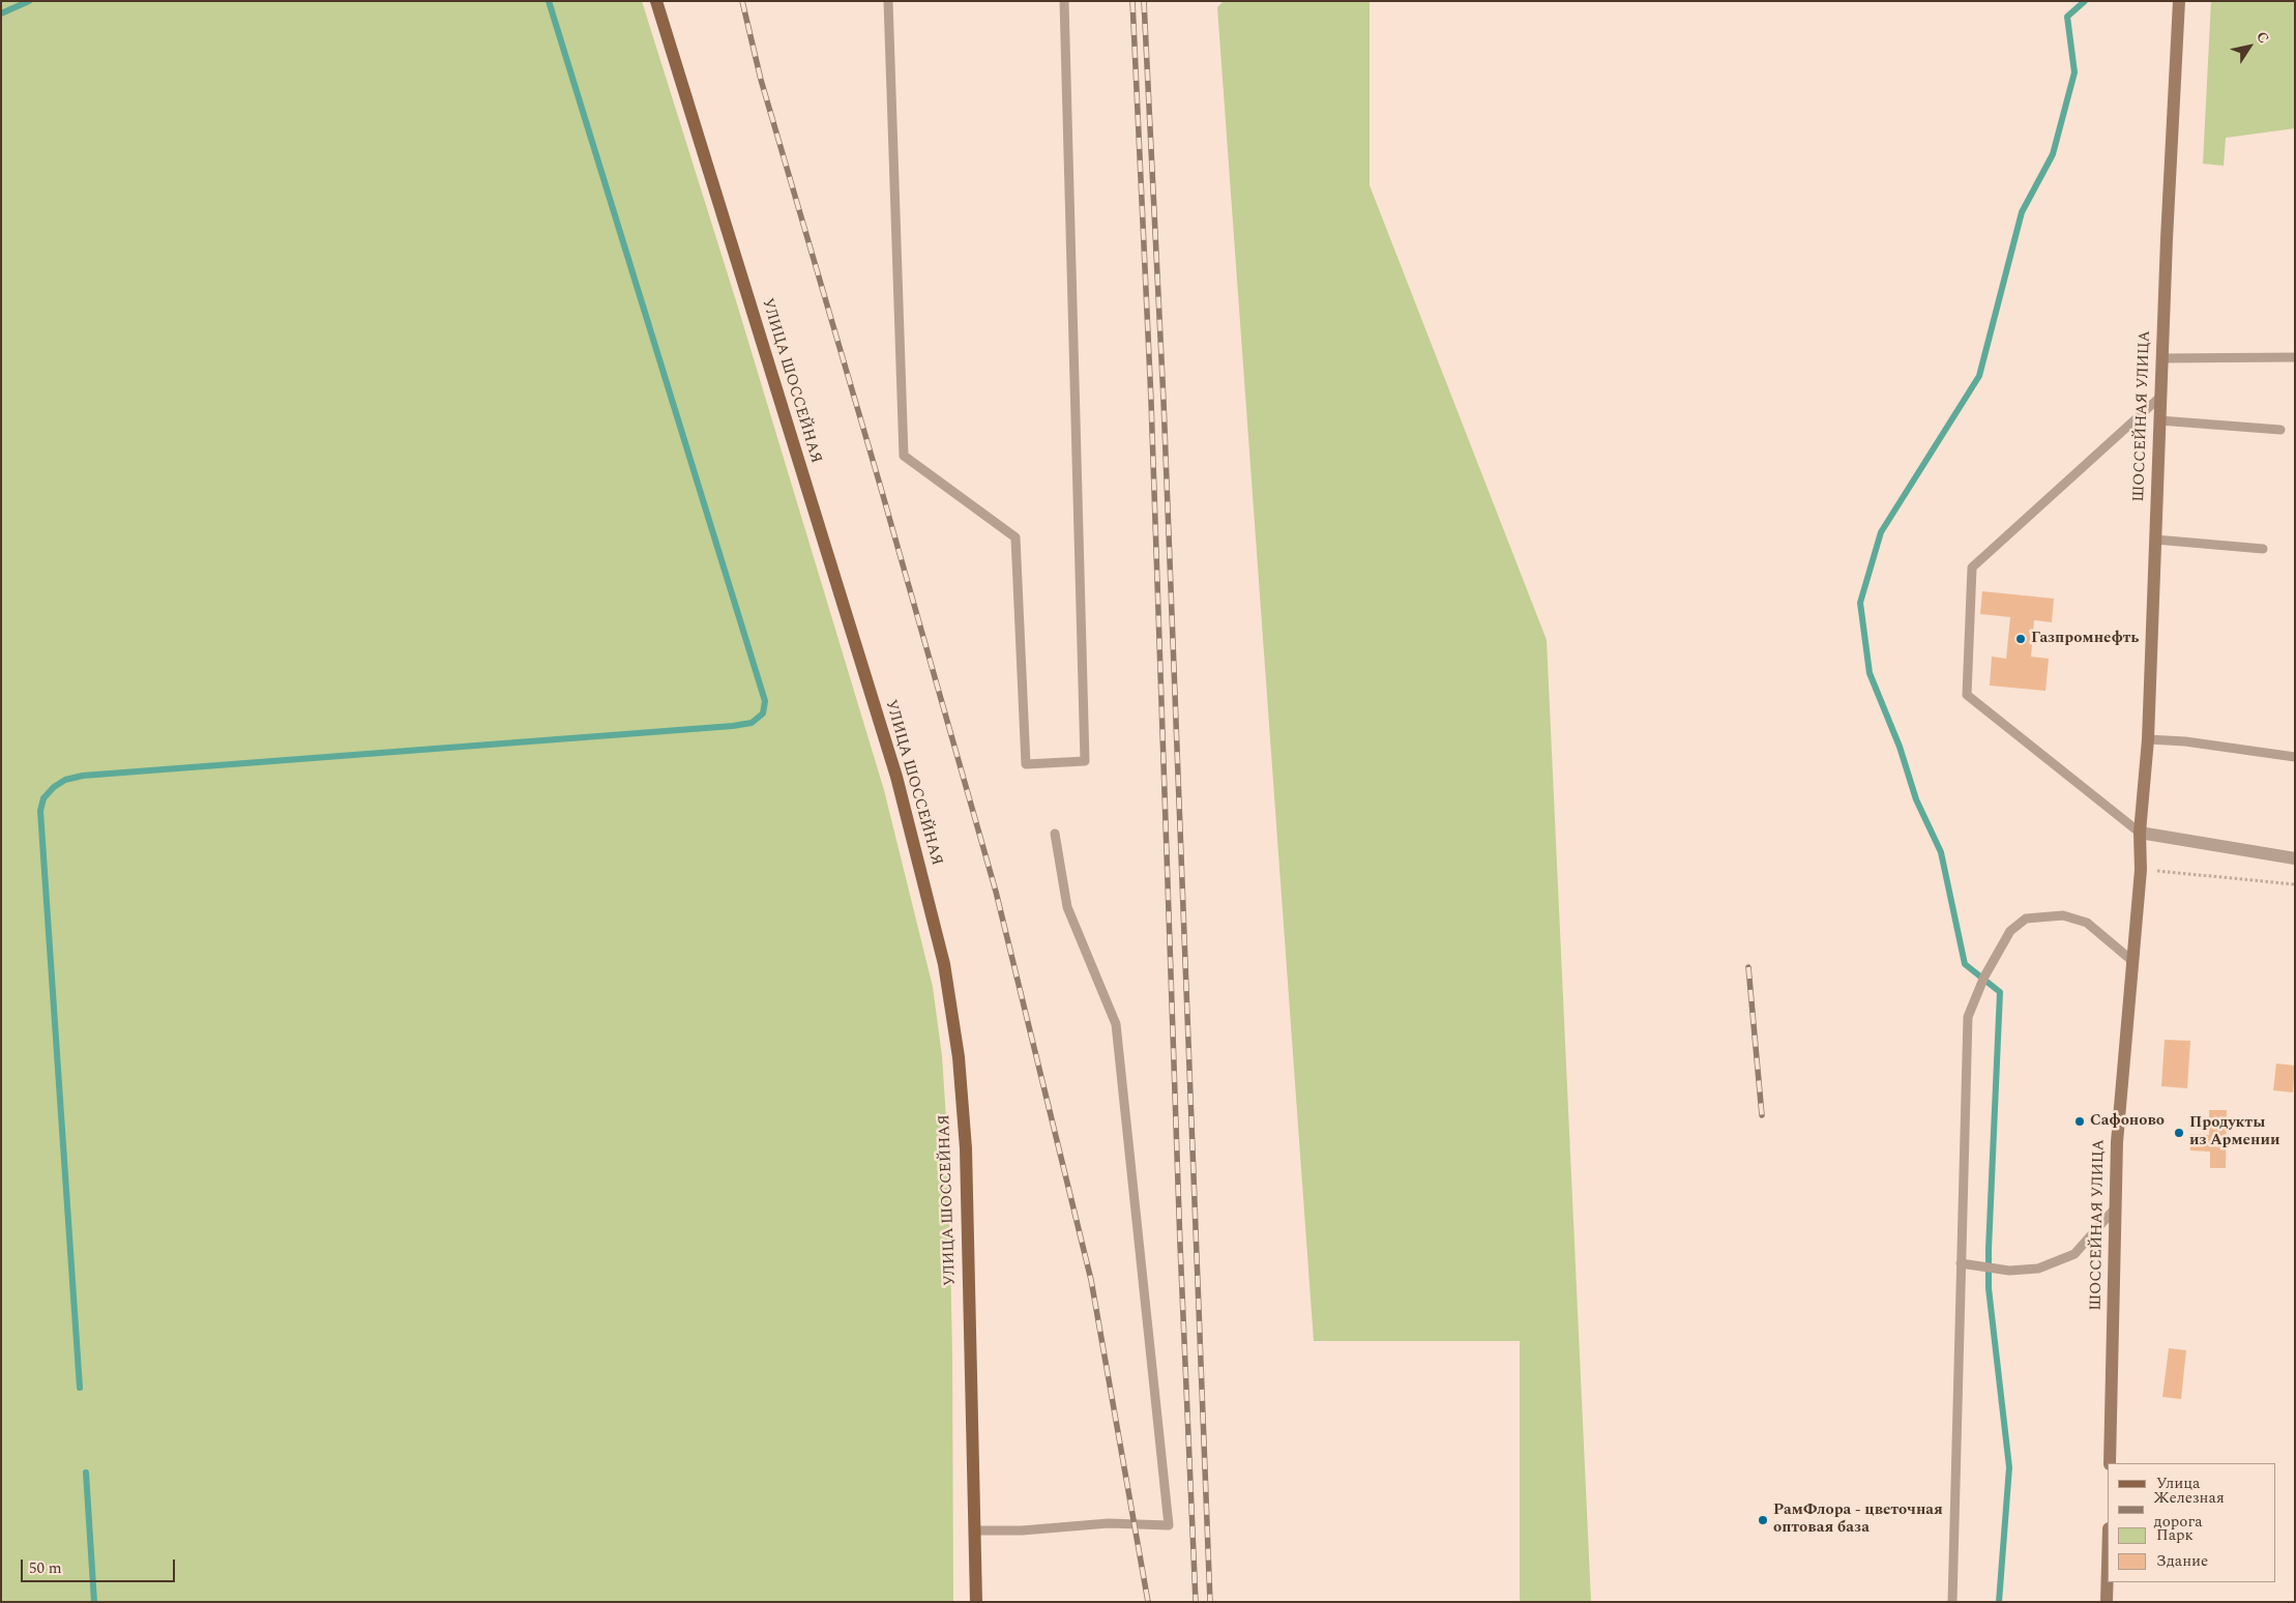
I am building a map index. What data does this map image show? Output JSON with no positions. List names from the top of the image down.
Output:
{
  "streets": {
    "main road": ["УЛИЦА ШОССЕЙНАЯ"],
    "street": ["ШОССЕЙНАЯ УЛИЦА"]
  },
  "places": [
    "Газпромнефть",
    "Сафоново",
    "Продукты из Армении",
    "РамФлора - цветочная оптовая база"
  ],
  "legend": [
    "Улица",
    "Железная дорога",
    "Парк",
    "Здание"
  ],
  "scale_bar": "50 m",
  "north": "top right"
}
